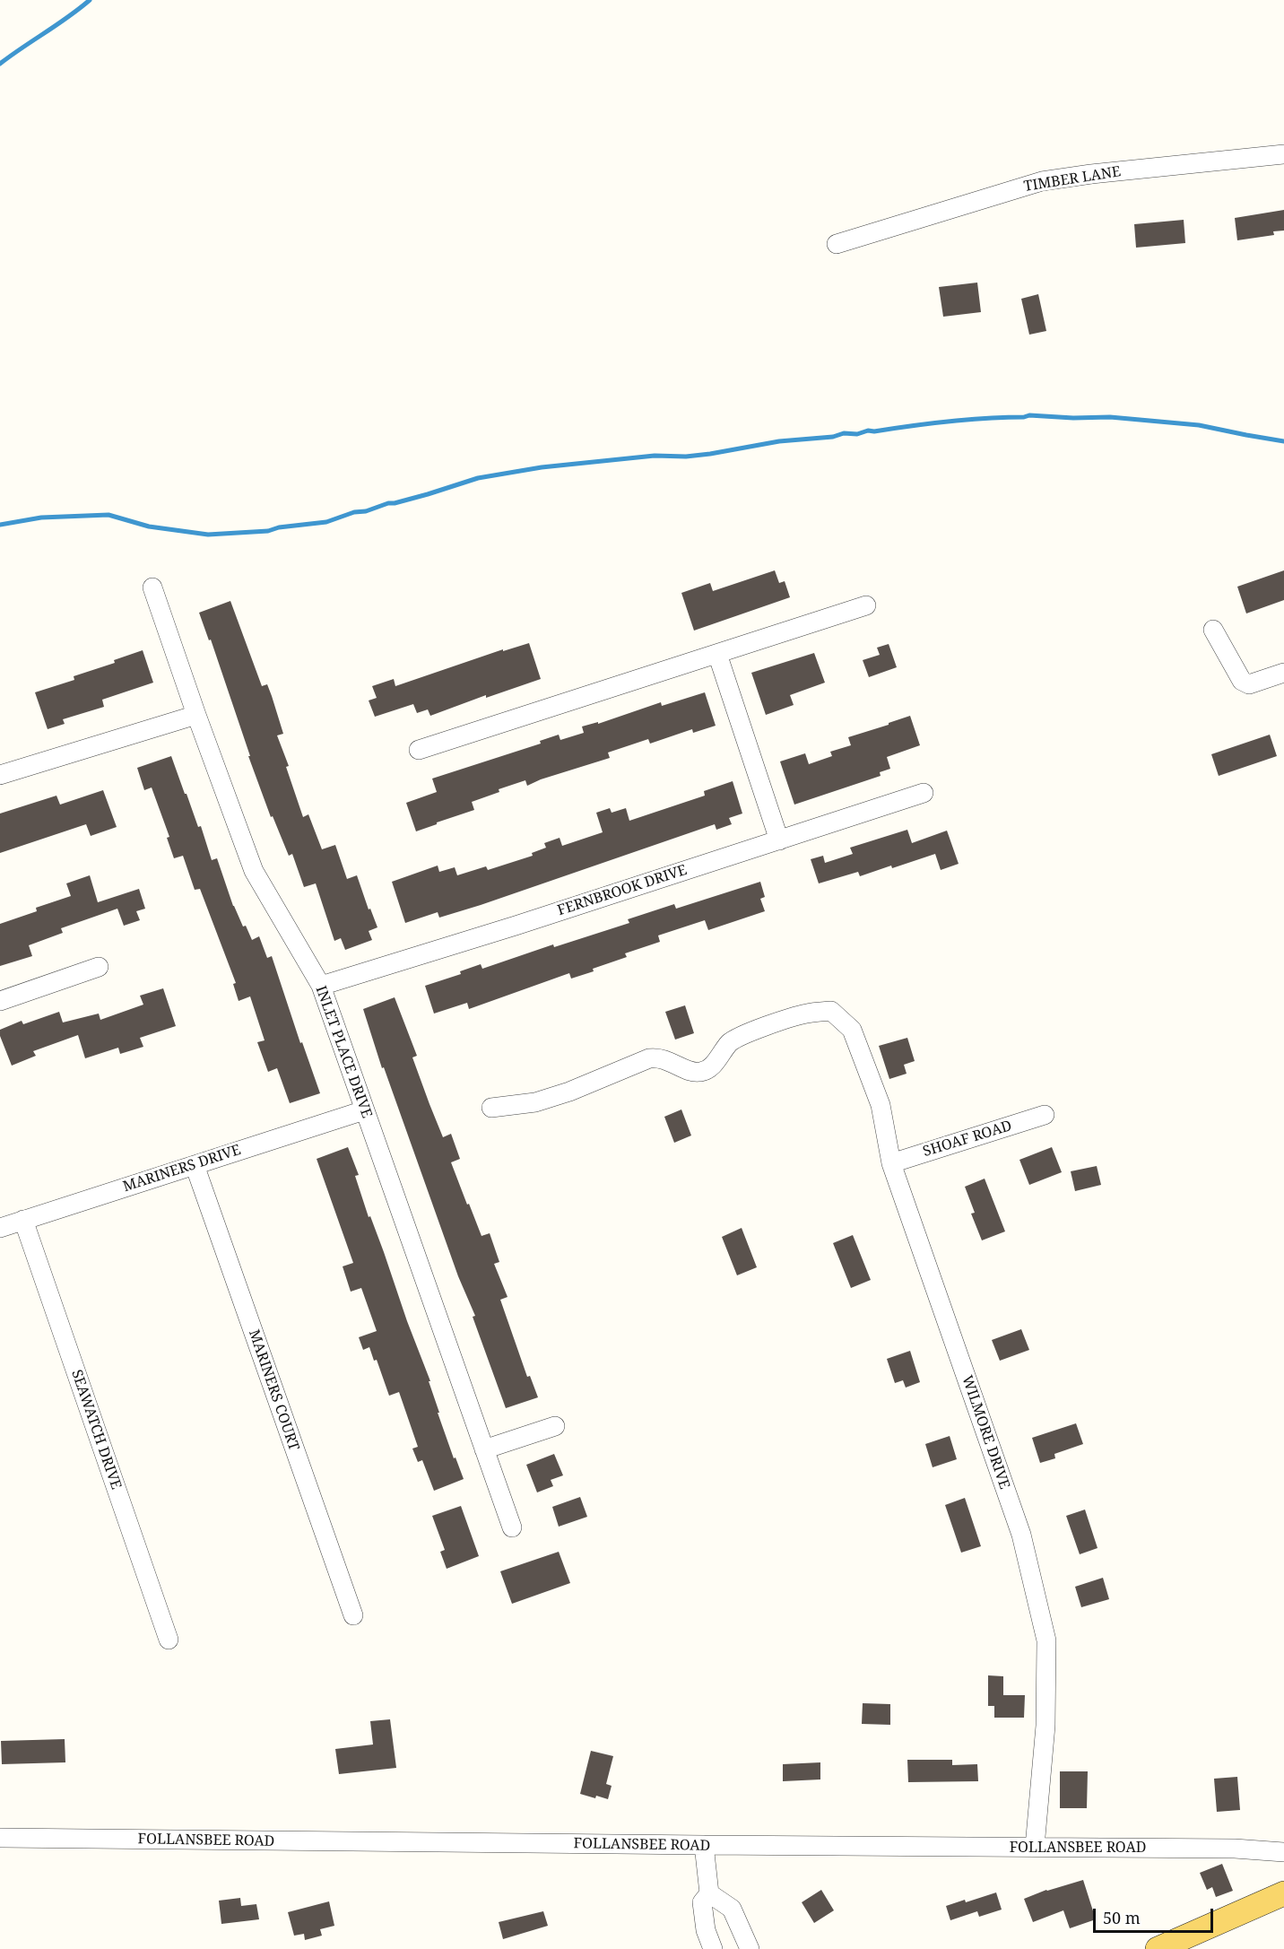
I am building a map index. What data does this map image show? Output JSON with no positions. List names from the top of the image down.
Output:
{
  "streets": {
    "street": [
      "TIMBER LANE",
      "FERNBROOK DRIVE",
      "INLET PLACE DRIVE",
      "SHOAF ROAD",
      "MARINERS DRIVE",
      "MARINERS COURT",
      "SEAWATCH DRIVE",
      "WILMORE DRIVE",
      "FOLLANSBEE ROAD"
    ]
  },
  "crossings": [
    ["FERNBROOK DRIVE", "INLET PLACE DRIVE"],
    ["INLET PLACE DRIVE", "MARINERS DRIVE"],
    ["SHOAF ROAD", "WILMORE DRIVE"],
    ["MARINERS DRIVE", "MARINERS COURT"],
    ["MARINERS DRIVE", "SEAWATCH DRIVE"],
    ["WILMORE DRIVE", "FOLLANSBEE ROAD"]
  ],
  "scale_bar": "50 m"
}
